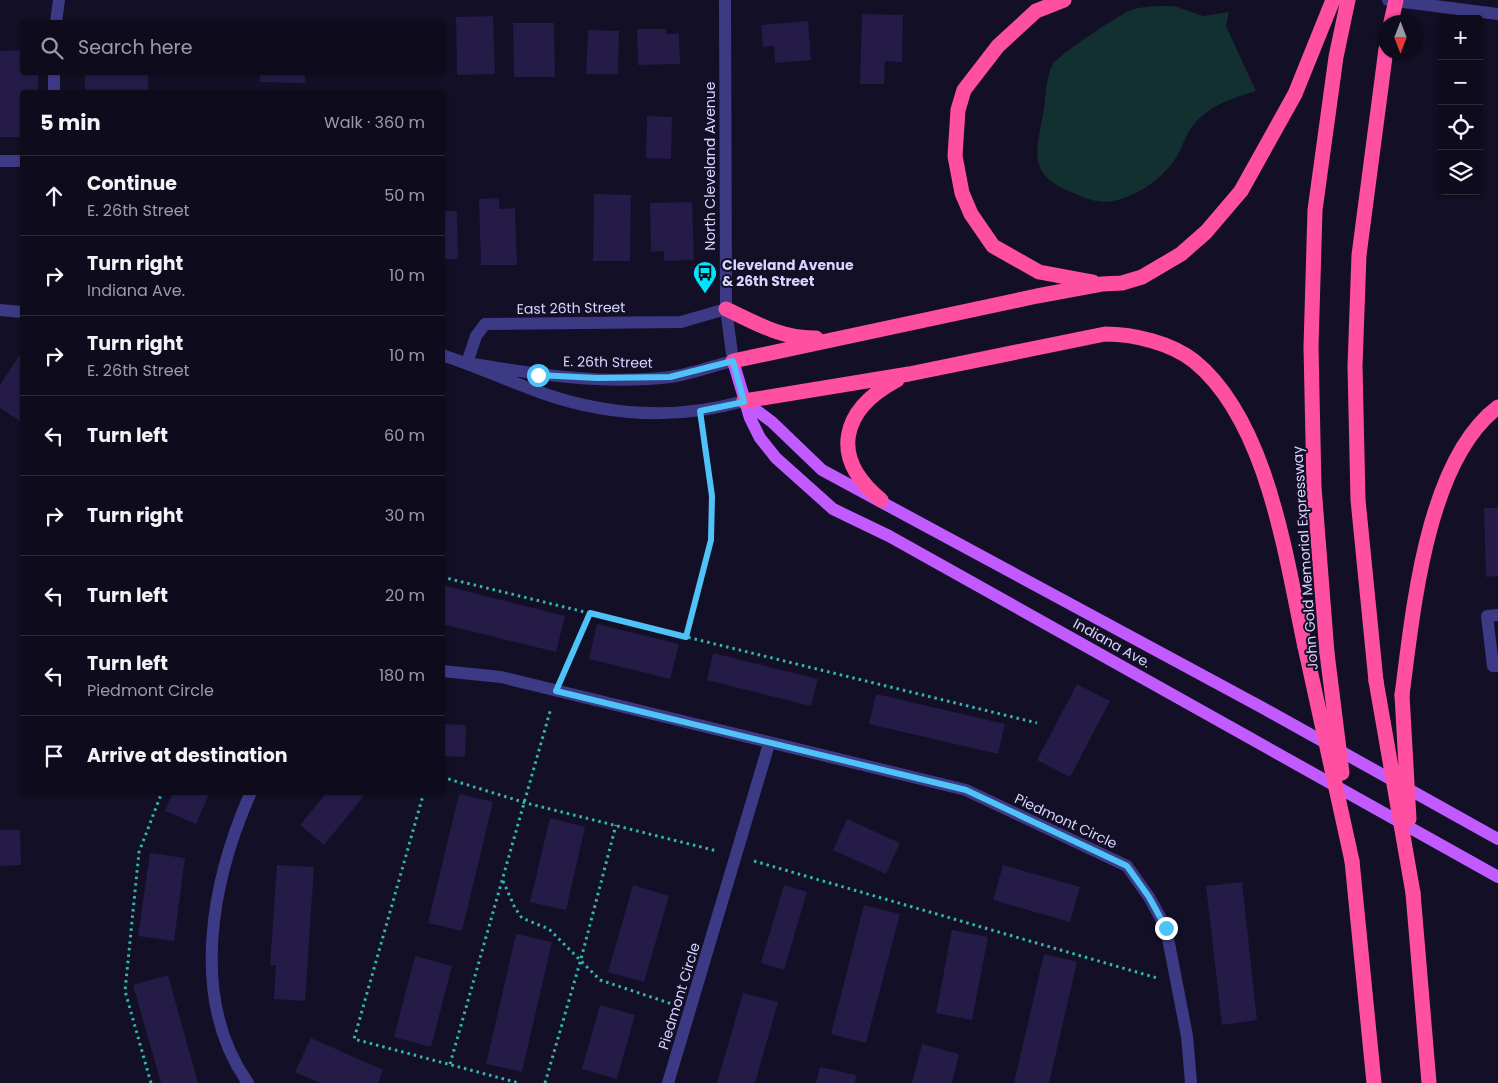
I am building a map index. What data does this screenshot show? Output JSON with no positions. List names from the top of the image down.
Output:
{
  "streets": {
    "highway": ["John Gold Memorial Expressway"],
    "main road": ["Indiana Ave."],
    "street": [
      "North Cleveland Avenue",
      "East 26th Street",
      "E. 26th Street",
      "Piedmont Circle"
    ]
  },
  "crossings": [
    ["North Cleveland Avenue", "East 26th Street"],
    ["North Cleveland Avenue", "E. 26th Street"],
    ["North Cleveland Avenue", "Indiana Ave."],
    ["East 26th Street", "E. 26th Street"],
    ["E. 26th Street", "Indiana Ave."]
  ],
  "places": {
    "bus stop": ["Cleveland Avenue & 26th Street"]
  },
  "north": "bottom",
  "page": {
    "map_buttons": ["+", "−"],
    "search": "Search here",
    "heading": ["5 min", "Walk · 360 m"],
    "list": [
      ["Continue", "E. 26th Street", "50 m"],
      ["Turn right", "Indiana Ave.", "10 m"],
      ["Turn right", "E. 26th Street", "10 m"],
      ["Turn left", "60 m"],
      ["Turn right", "30 m"],
      ["Turn left", "20 m"],
      ["Turn left", "Piedmont Circle", "180 m"],
      "Arrive at destination"
    ]
  }
}
